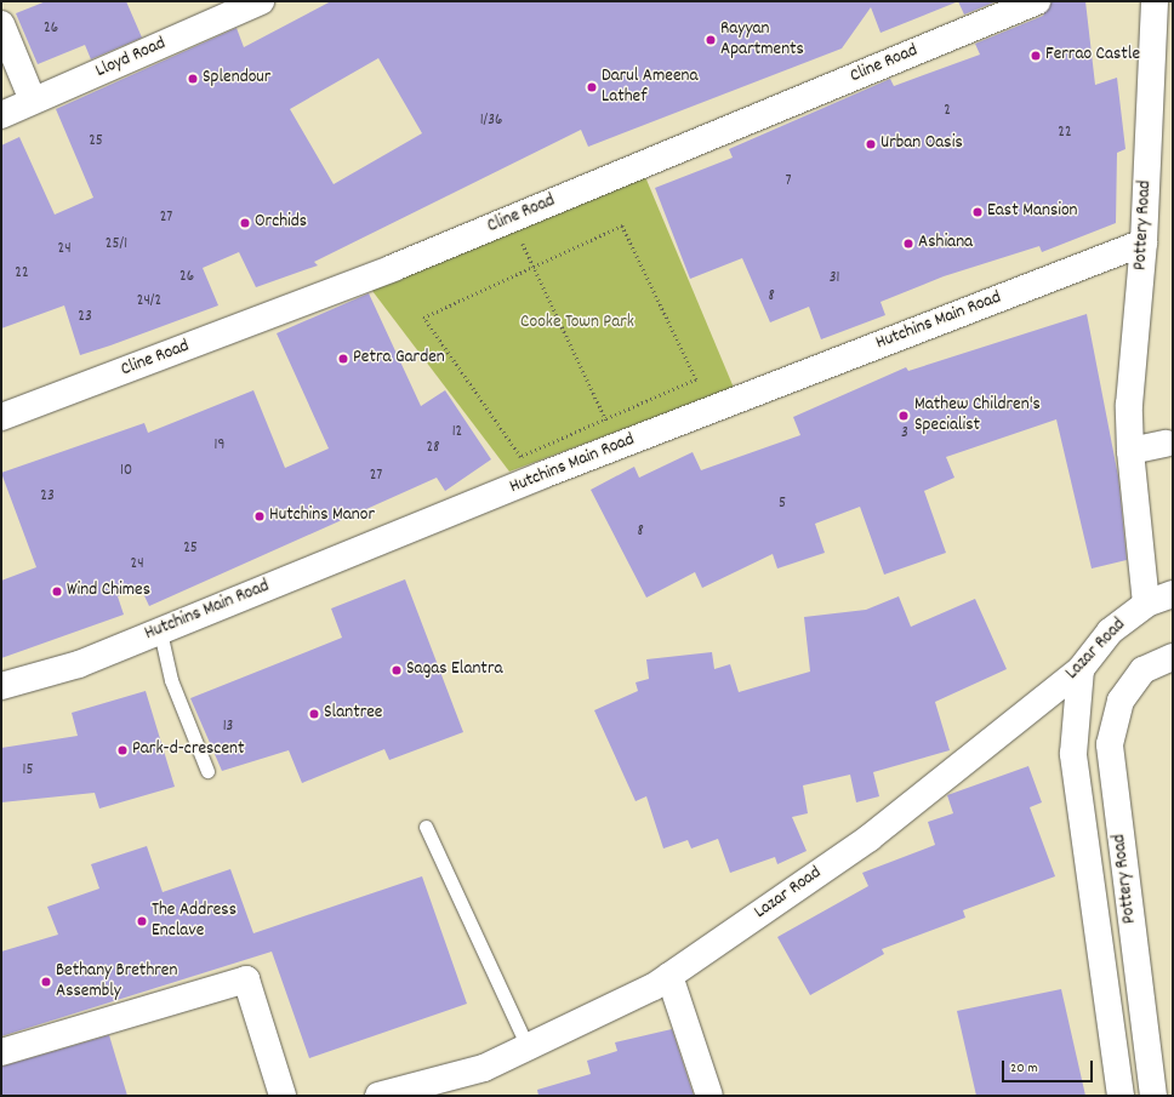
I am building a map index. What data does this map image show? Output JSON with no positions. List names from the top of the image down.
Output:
{
  "streets": {
    "street": [
      "Lloyd Road",
      "Cline Road",
      "Pottery Road",
      "Hutchins Main Road",
      "Lazar Road"
    ]
  },
  "crossings": [
    ["Pottery Road", "Hutchins Main Road"],
    ["Pottery Road", "Lazar Road"]
  ],
  "parks": ["Cooke Town Park"],
  "places": [
    "Rayyan Apartments",
    "Ferrao Castle",
    "Splendour",
    "Darul Ameena Lathef",
    "Urban Oasis",
    "East Mansion",
    "Orchids",
    "Ashiana",
    "Petra Garden",
    "Mathew Children's Specialist",
    "Hutchins Manor",
    "Wind Chimes",
    "Sagas Elantra",
    "Slantree",
    "Park-d-crescent",
    "The Address Enclave",
    "Bethany Brethren Assembly"
  ],
  "house_numbers": [
    "26",
    "2",
    "1/36",
    "22",
    "25",
    "7",
    "27",
    "25/1",
    "24",
    "22",
    "26",
    "31",
    "8",
    "24/2",
    "23",
    "12",
    "3",
    "19",
    "28",
    "10",
    "27",
    "23",
    "5",
    "8",
    "25",
    "24",
    "13",
    "15"
  ],
  "scale_bar": "20 m"
}
